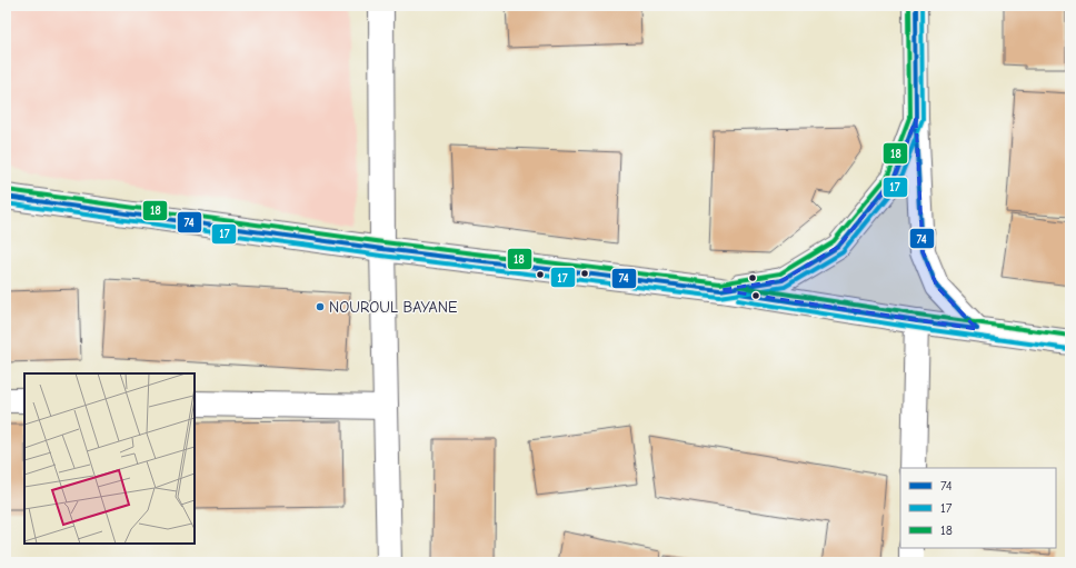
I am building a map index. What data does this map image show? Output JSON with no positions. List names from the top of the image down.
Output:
{
  "places": ["NOUROUL BAYANE"],
  "lines": ["transit line 74", "transit line 17", "transit line 18"],
  "legend": ["74", "17", "18"]
}
